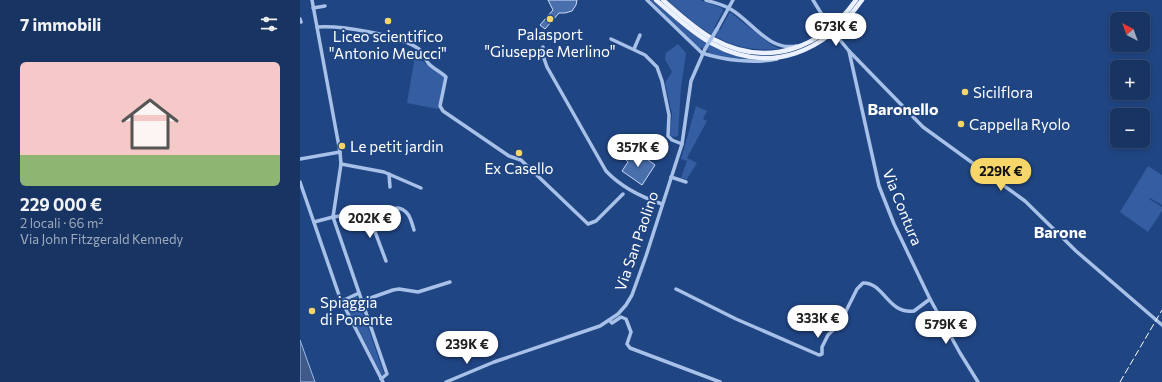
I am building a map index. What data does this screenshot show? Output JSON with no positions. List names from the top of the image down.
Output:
{
  "streets": {
    "street": ["Via Contura", "Via San Paolino"]
  },
  "districts": ["Baronello", "Barone"],
  "places": [
    "Palasport \"Giuseppe Merlino\"",
    "Liceo scientifico \"Antonio Meucci\"",
    "Sicilflora",
    "Cappella Ryolo",
    "Le petit jardin",
    "Ex Casello",
    "Spiaggia di Ponente"
  ],
  "north": "top left",
  "page": {
    "heading": "7 immobili",
    "map_buttons": ["+", "−"],
    "price": [
      "673K €",
      "357K €",
      "229K €",
      "202K €",
      "333K €",
      "579K €",
      "239K €"
    ],
    "list": [
      {
        "name": "229 000 €",
        "note": "2 locali · 66 m² · Via John Fitzgerald Kennedy"
      }
    ]
  }
}
